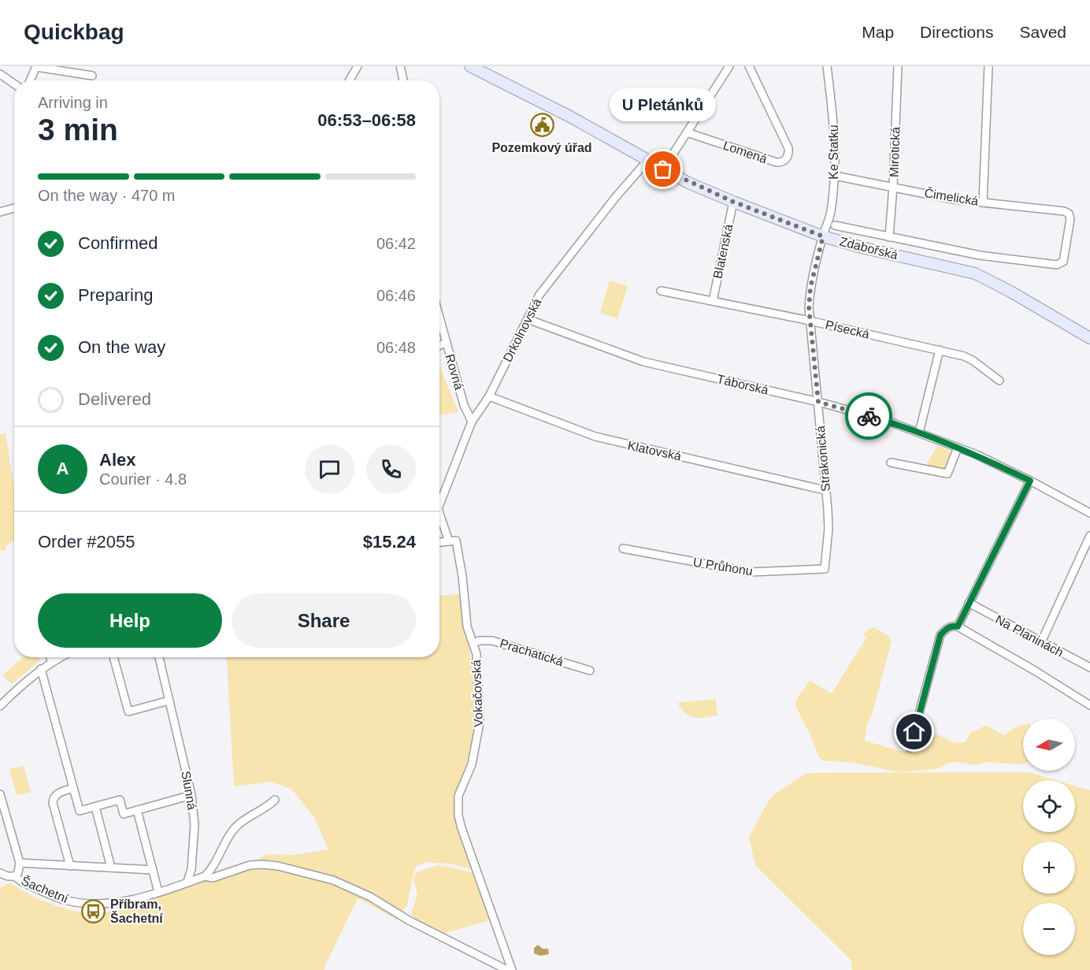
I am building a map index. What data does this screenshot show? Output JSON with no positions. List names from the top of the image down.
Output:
{
  "streets": {
    "street": [
      "Lomená",
      "Ke Statku",
      "Mirotická",
      "Čimelická",
      "Zdabořská",
      "Blatenská",
      "Písecká",
      "Drkolnovská",
      "Rovná",
      "Táborská",
      "Klatovská",
      "Strakonická",
      "U Průhonu",
      "Na Planinách",
      "Prachatická",
      "Vokačovská",
      "Slunná",
      "Šachetní"
    ]
  },
  "crossings": [
    ["Ke Statku", "Čimelická"],
    ["Ke Statku", "Zdabořská"],
    ["Ke Statku", "Strakonická"],
    ["Mirotická", "Čimelická"],
    ["Mirotická", "Zdabořská"],
    ["Čimelická", "Zdabořská"],
    ["Zdabořská", "Blatenská"],
    ["Zdabořská", "Drkolnovská"],
    ["Zdabořská", "Strakonická"],
    ["Blatenská", "Písecká"],
    ["Písecká", "Strakonická"],
    ["Drkolnovská", "Rovná"],
    ["Drkolnovská", "Táborská"],
    ["Drkolnovská", "Klatovská"],
    ["Táborská", "Strakonická"],
    ["Klatovská", "Strakonická"],
    ["Strakonická", "U Průhonu"],
    ["Prachatická", "Vokačovská"],
    ["Slunná", "Šachetní"]
  ],
  "places": {
    "public building": ["Pozemkový úřad"],
    "other": ["U Pletánků"],
    "bus stop": ["Příbram, Šachetní"]
  },
  "north": "left",
  "page": {
    "header": "Quickbag",
    "nav": ["Map", "Directions", "Saved"],
    "heading": ["3 min", "Arriving in", "06:53–06:58"],
    "panel": [
      "Alex",
      "Courier · 4.8",
      "Order #2055",
      "$15.24"
    ],
    "bubble": "U Pletánků",
    "bar": "On the way · 470 m",
    "list": [
      ["Confirmed", "06:42"],
      ["Preparing", "06:46"],
      ["On the way", "06:48"],
      "Delivered"
    ],
    "round": "A",
    "buttons": ["Help", "Share"],
    "map_buttons": ["+", "−"]
  }
}
